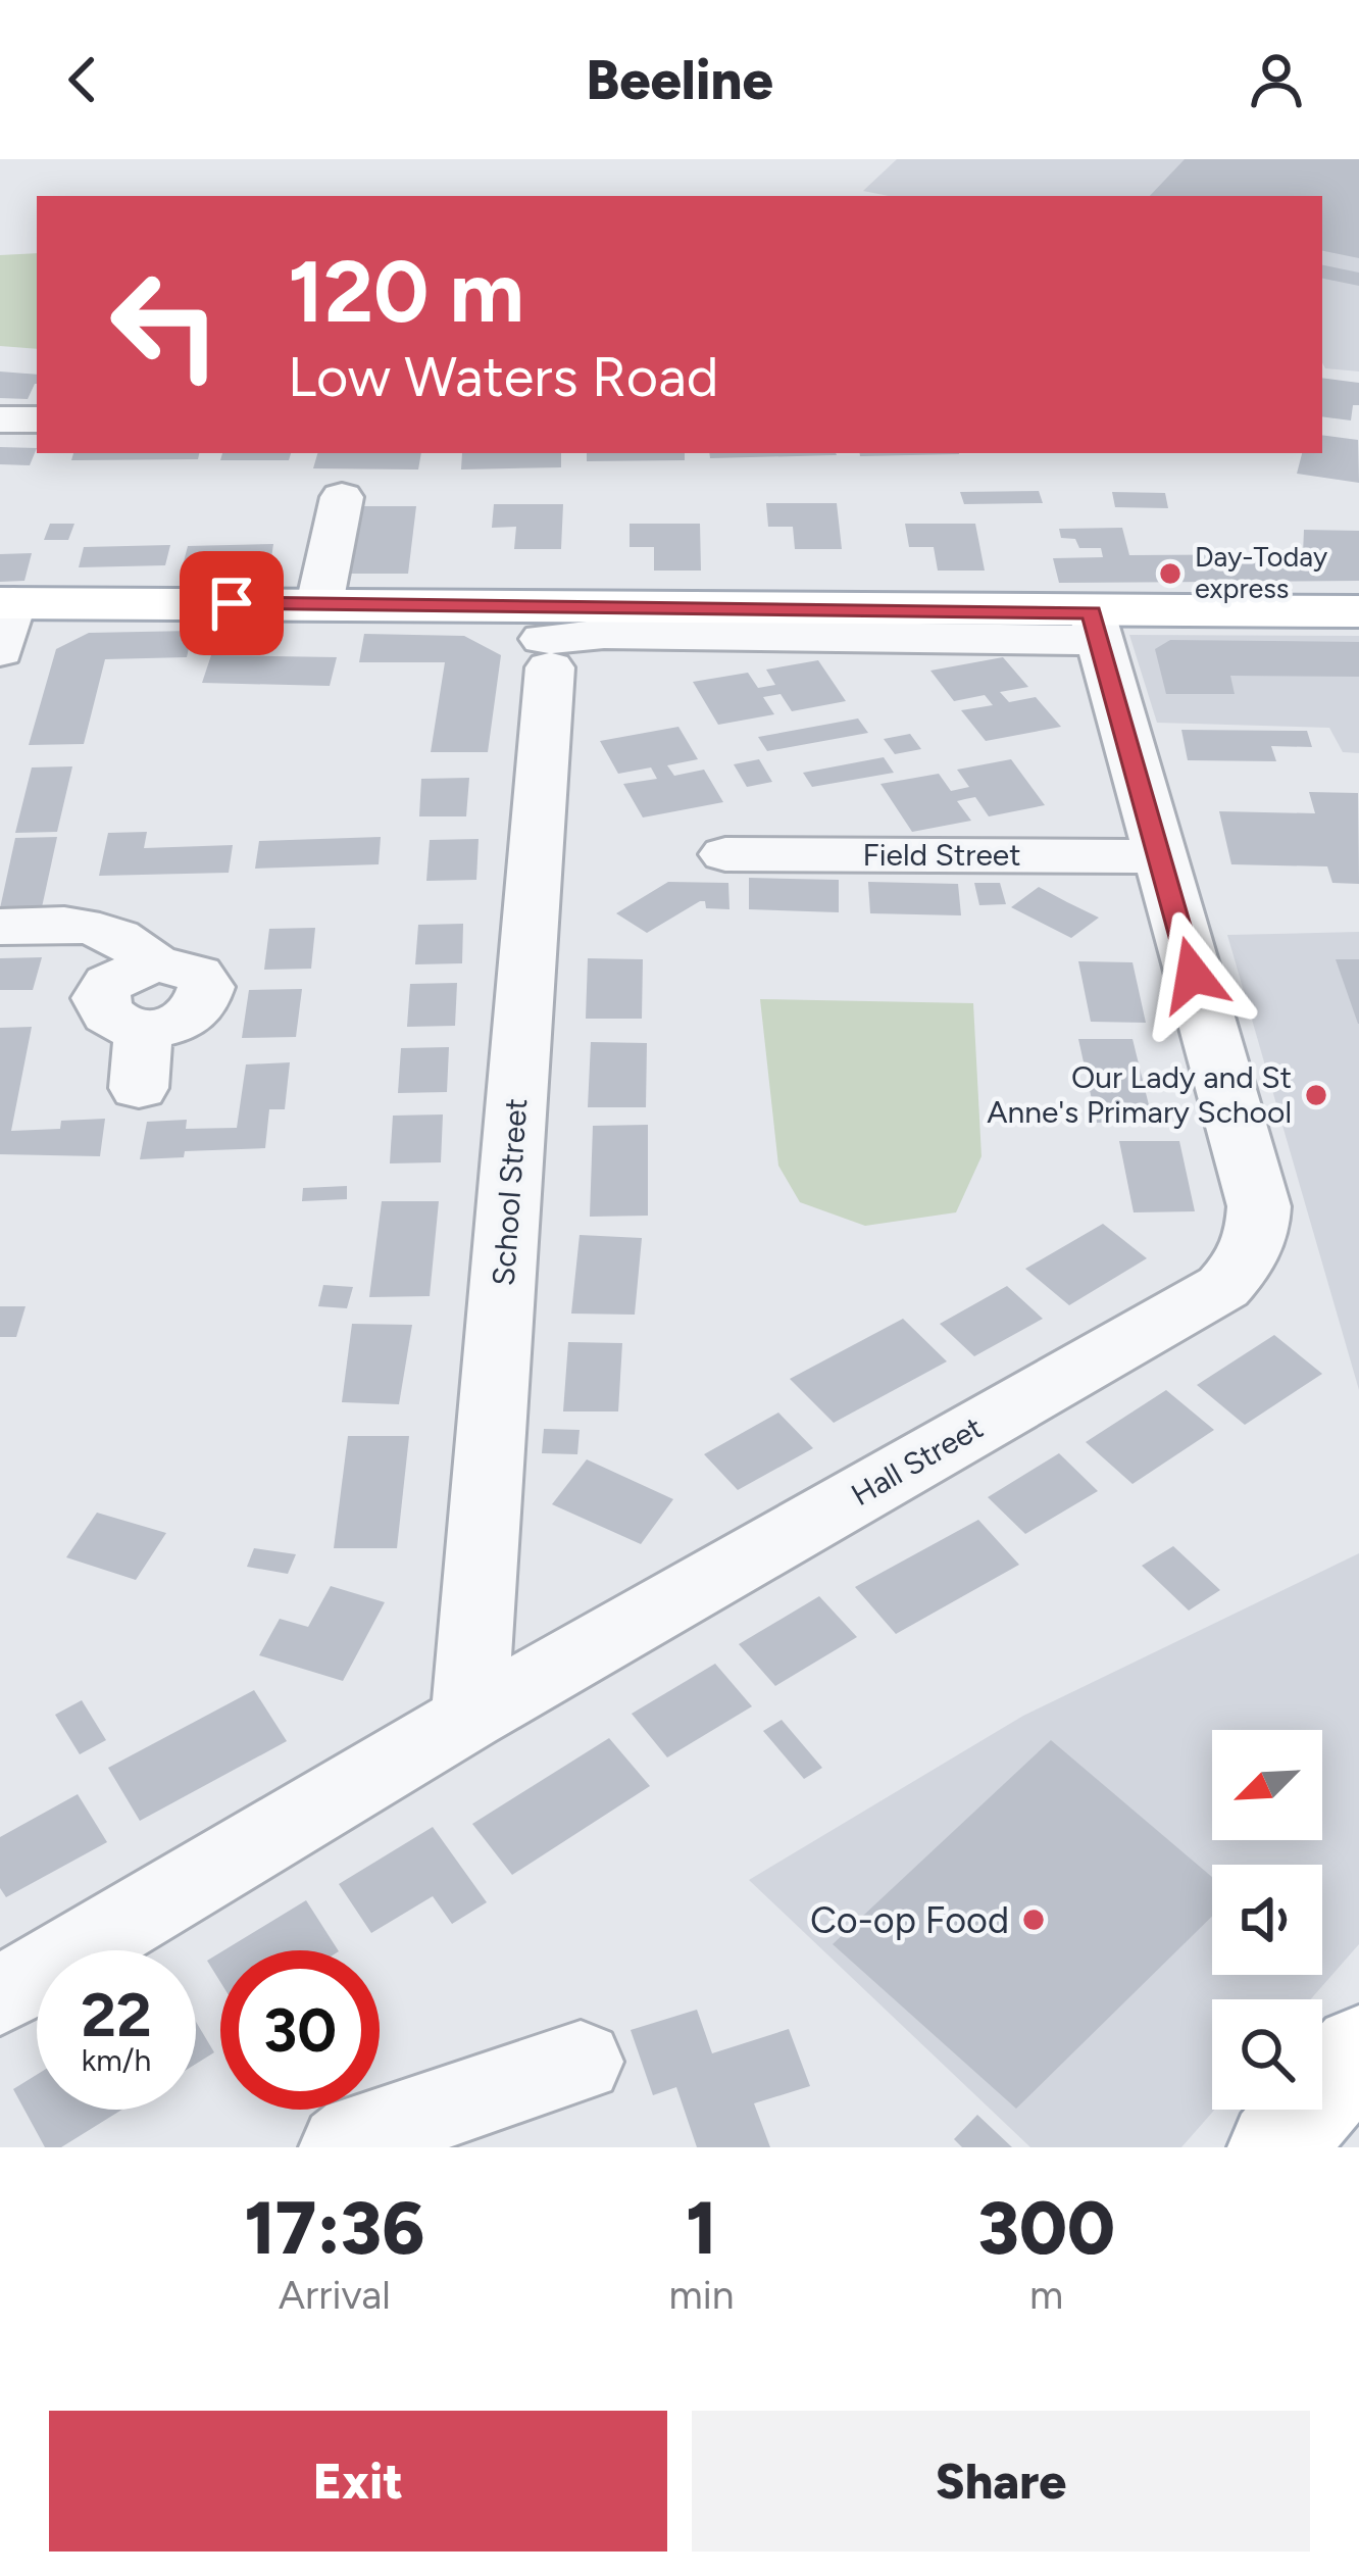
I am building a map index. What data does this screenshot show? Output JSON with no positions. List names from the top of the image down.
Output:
{
  "streets": {
    "street": ["Field Street", "School Street", "Hall Street"]
  },
  "crossings": [
    ["Field Street", "Hall Street"],
    ["School Street", "Hall Street"]
  ],
  "places": ["Day-Today express", "Our Lady and St Anne's Primary School", "Co-op Food"],
  "north": "bottom left",
  "page": {
    "header": "Beeline",
    "turn": ["120 m", "Low Waters Road"],
    "speed": "22 km/h",
    "limit": "30",
    "eta": [
      "17:36",
      "Arrival",
      "1",
      "min",
      "300",
      "m"
    ],
    "buttons": ["Exit", "Share"]
  }
}
